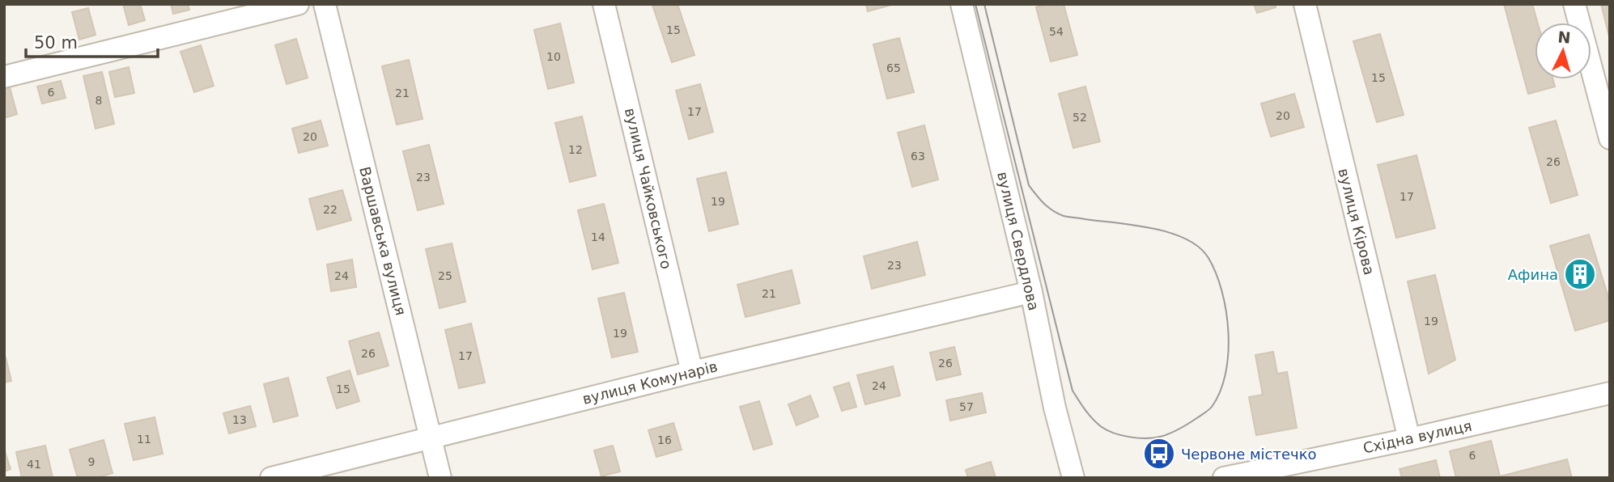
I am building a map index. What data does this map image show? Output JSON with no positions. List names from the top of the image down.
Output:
{
  "streets": {
    "street": [
      "вулиця Чайковського",
      "вулиця Кірова",
      "Варшавська вулиця",
      "вулиця Свердлова",
      "вулиця Комунарів",
      "Східна вулиця"
    ]
  },
  "crossings": [
    ["вулиця Чайковського", "вулиця Комунарів"],
    ["вулиця Кірова", "Східна вулиця"],
    ["Варшавська вулиця", "вулиця Комунарів"],
    ["вулиця Свердлова", "вулиця Комунарів"]
  ],
  "places": {
    "building": ["Афина"],
    "bus stop": ["Червоне містечко"]
  },
  "house_numbers": [
    "15",
    "54",
    "10",
    "65",
    "15",
    "6",
    "21",
    "8",
    "17",
    "20",
    "52",
    "20",
    "12",
    "63",
    "26",
    "23",
    "17",
    "19",
    "22",
    "14",
    "23",
    "24",
    "25",
    "21",
    "19",
    "19",
    "26",
    "17",
    "26",
    "24",
    "15",
    "57",
    "13",
    "11",
    "16",
    "6",
    "9",
    "41"
  ],
  "scale_bar": "50 m",
  "north": "top"
}
